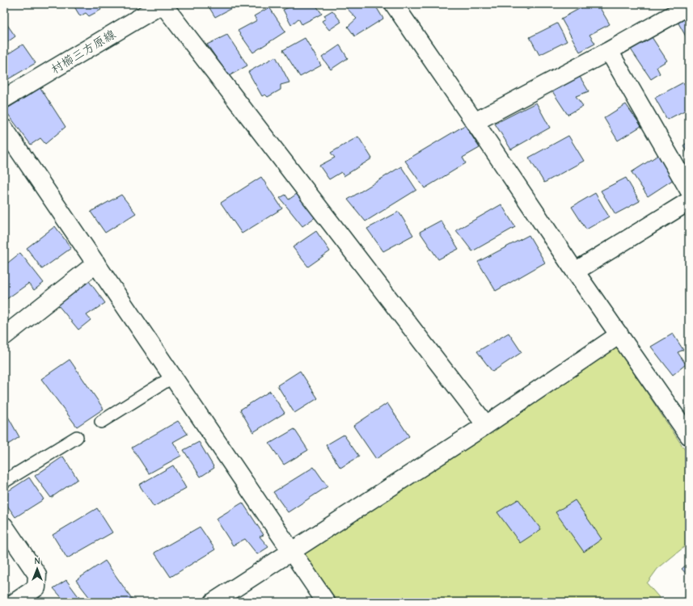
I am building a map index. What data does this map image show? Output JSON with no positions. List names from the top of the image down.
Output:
{
  "streets": {
    "street": ["村櫛三方原線"]
  },
  "north": "top"
}
